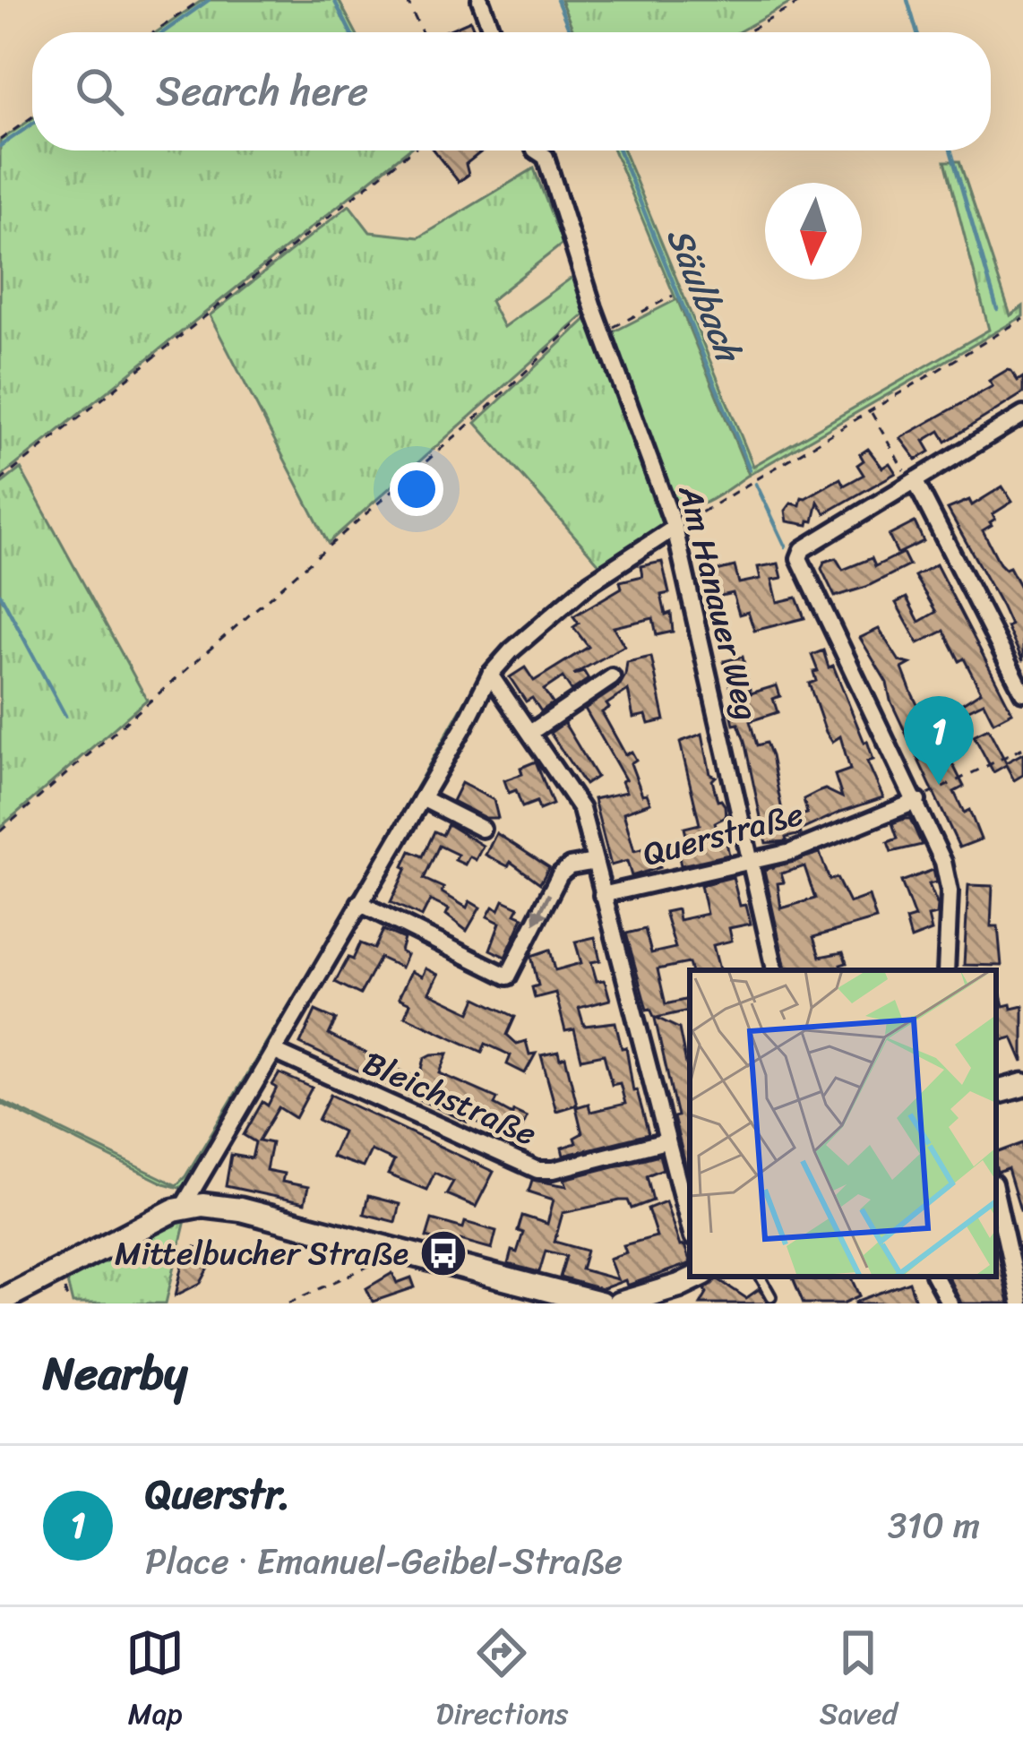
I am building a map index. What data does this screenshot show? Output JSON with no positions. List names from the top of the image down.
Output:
{
  "streets": {
    "street": ["Am Hanauer Weg", "Querstraße", "Bleichstraße"]
  },
  "crossings": [
    ["Am Hanauer Weg", "Querstraße"]
  ],
  "water": ["Säulbach"],
  "places": {
    "bus stop": ["Mittelbucher Straße"]
  },
  "north": "bottom",
  "page": {
    "search": "Search here",
    "pins": "1",
    "heading": "Nearby",
    "list": [
      {
        "mark": "1",
        "name": "Querstr.",
        "note": "Place · Emanuel-Geibel-Straße",
        "value": "310 m"
      }
    ],
    "nav": ["Map", "Directions", "Saved"]
  }
}
